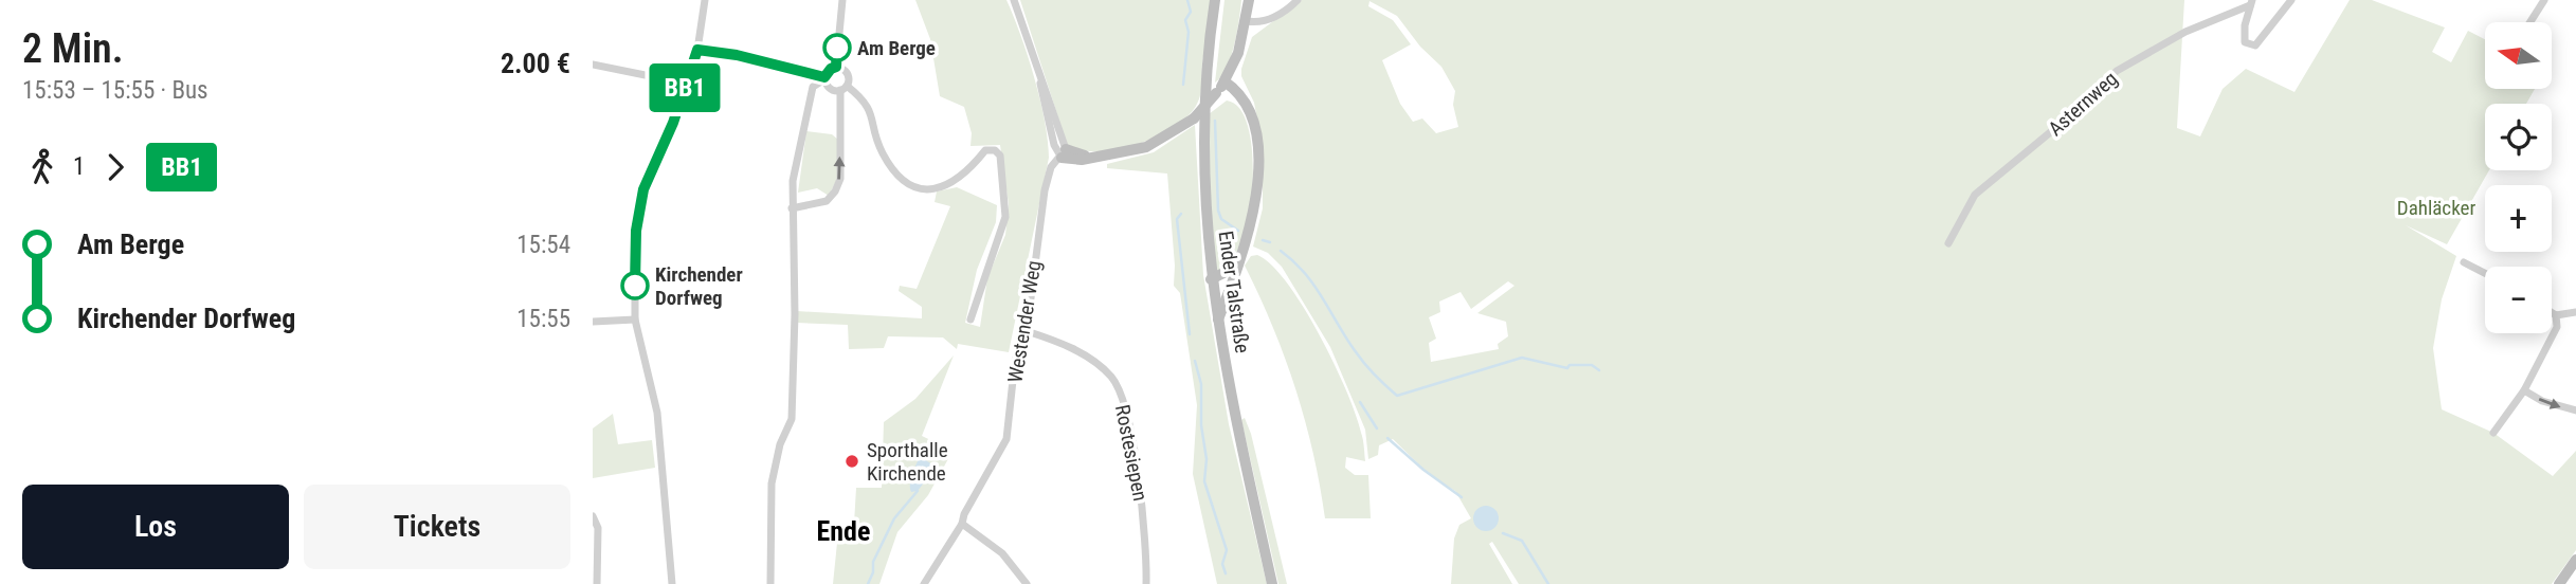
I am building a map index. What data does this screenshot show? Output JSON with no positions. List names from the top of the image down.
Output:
{
  "streets": {
    "main road": ["Ender Talstraße"],
    "street": ["Asternweg", "Westender Weg", "Rostesiepen"]
  },
  "crossings": [
    ["Westender Weg", "Rostesiepen"]
  ],
  "districts": ["Ende"],
  "parks": ["Dahläcker"],
  "places": ["Am Berge", "Kirchender Dorfweg", "Sporthalle Kirchende"],
  "lines": ["bus line BB1"],
  "north": "left",
  "page": {
    "heading": ["2 Min.", "15:53 – 15:55 · Bus", "2.00 €"],
    "on_map": "BB1",
    "map_buttons": ["+", "−"],
    "legs": ["1", "BB1"],
    "list": [
      {
        "name": "Am Berge",
        "value": "15:54"
      },
      {
        "name": "Kirchender Dorfweg",
        "value": "15:55"
      }
    ],
    "buttons": ["Los", "Tickets"]
  }
}
